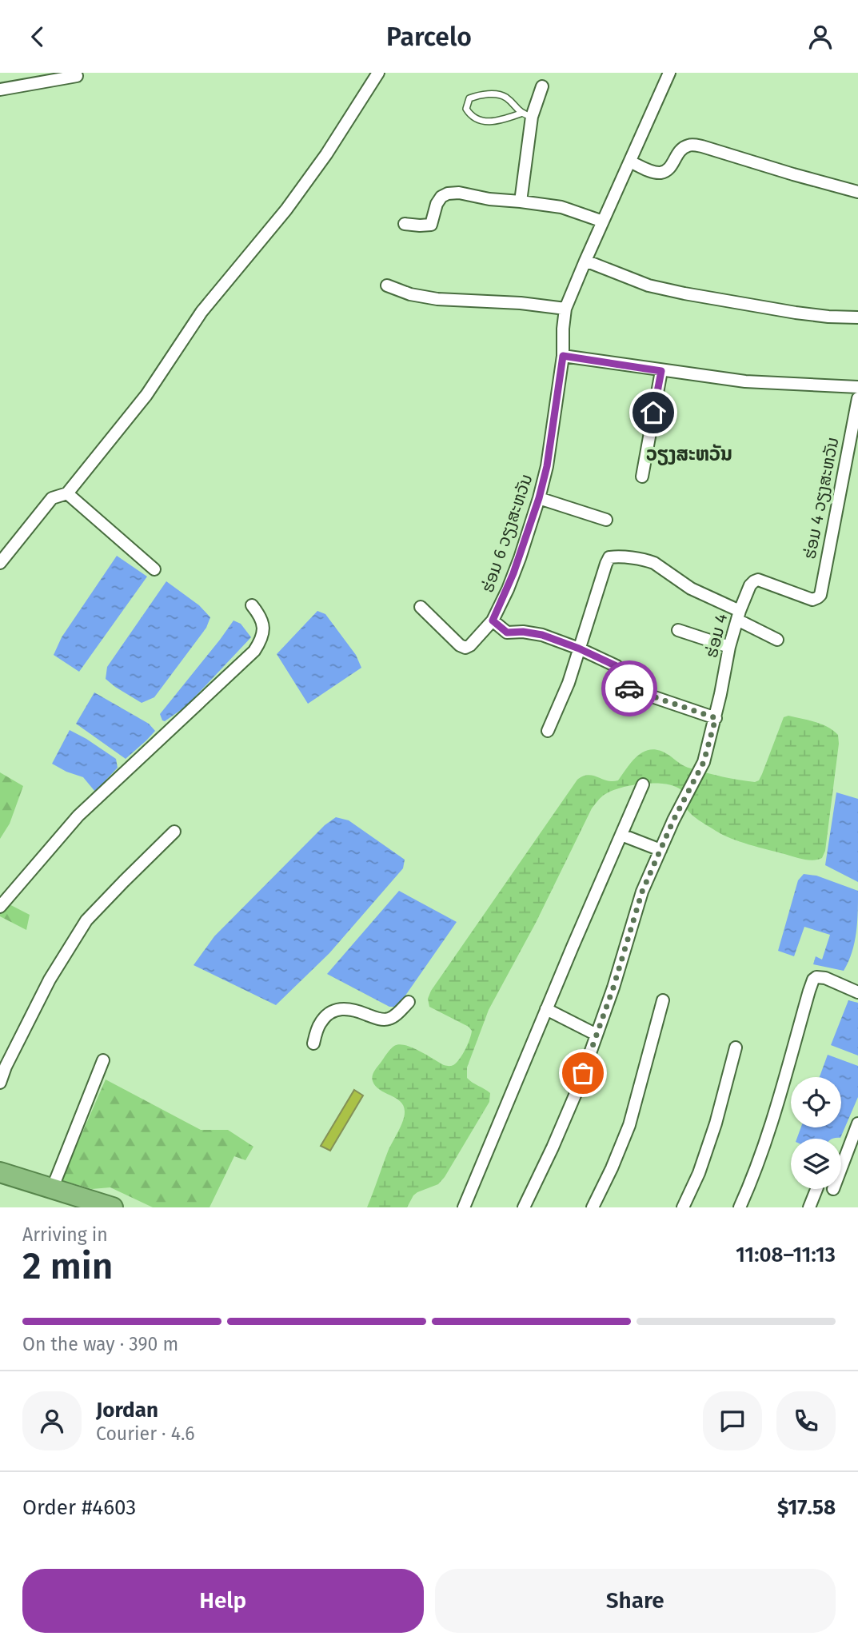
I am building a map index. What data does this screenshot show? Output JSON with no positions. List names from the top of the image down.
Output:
{
  "streets": {
    "street": ["ຮ່ອມ 4 ວຽງສະຫວັນ", "ຮ່ອມ 6 ວຽງສະຫວັນ", "ຮ່ອມ 4"]
  },
  "crossings": [
    ["ຮ່ອມ 4 ວຽງສະຫວັນ", "ຮ່ອມ 4"]
  ],
  "districts": ["ວຽງສະຫວັນ"],
  "page": {
    "header": "Parcelo",
    "heading": ["2 min", "Arriving in", "11:08–11:13"],
    "panel": [
      "Jordan",
      "Courier · 4.6",
      "Order #4603",
      "$17.58"
    ],
    "bar": "On the way · 390 m",
    "buttons": ["Help", "Share"]
  }
}
